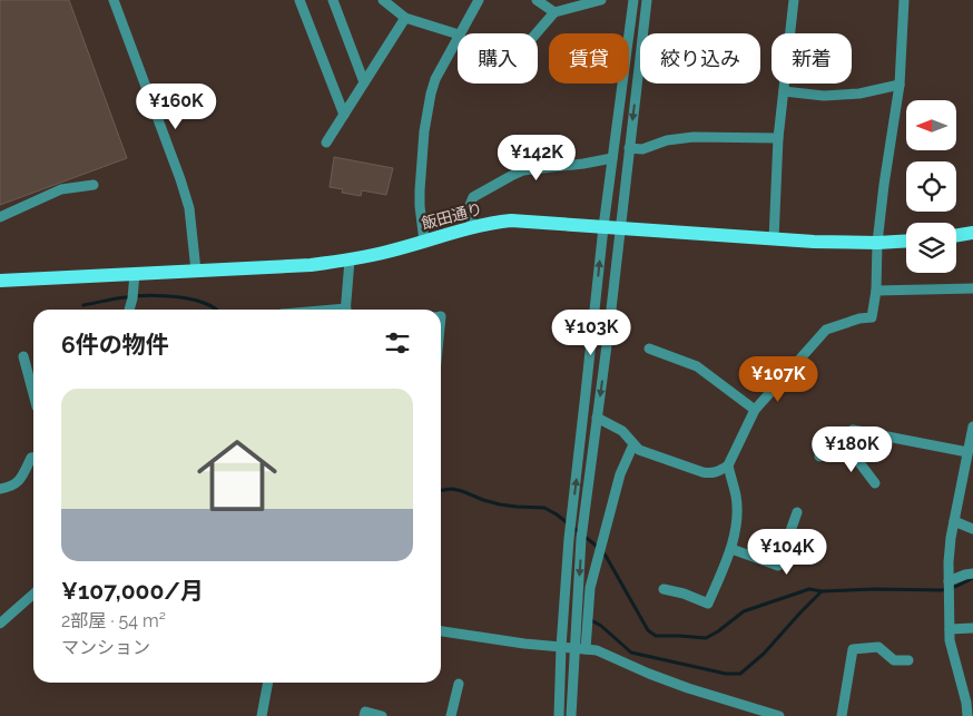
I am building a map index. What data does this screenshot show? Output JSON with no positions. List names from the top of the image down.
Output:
{
  "streets": {
    "main road": ["飯田通り"]
  },
  "north": "left",
  "page": {
    "chip": [
      "購入",
      "賃貸",
      "絞り込み",
      "新着"
    ],
    "price": [
      "¥160K",
      "¥142K",
      "¥103K",
      "¥107K",
      "¥180K",
      "¥104K"
    ],
    "heading": "6件の物件",
    "list": [
      {
        "name": "¥107,000/月",
        "note": "2部屋 · 54 m² · マンション"
      }
    ]
  }
}
